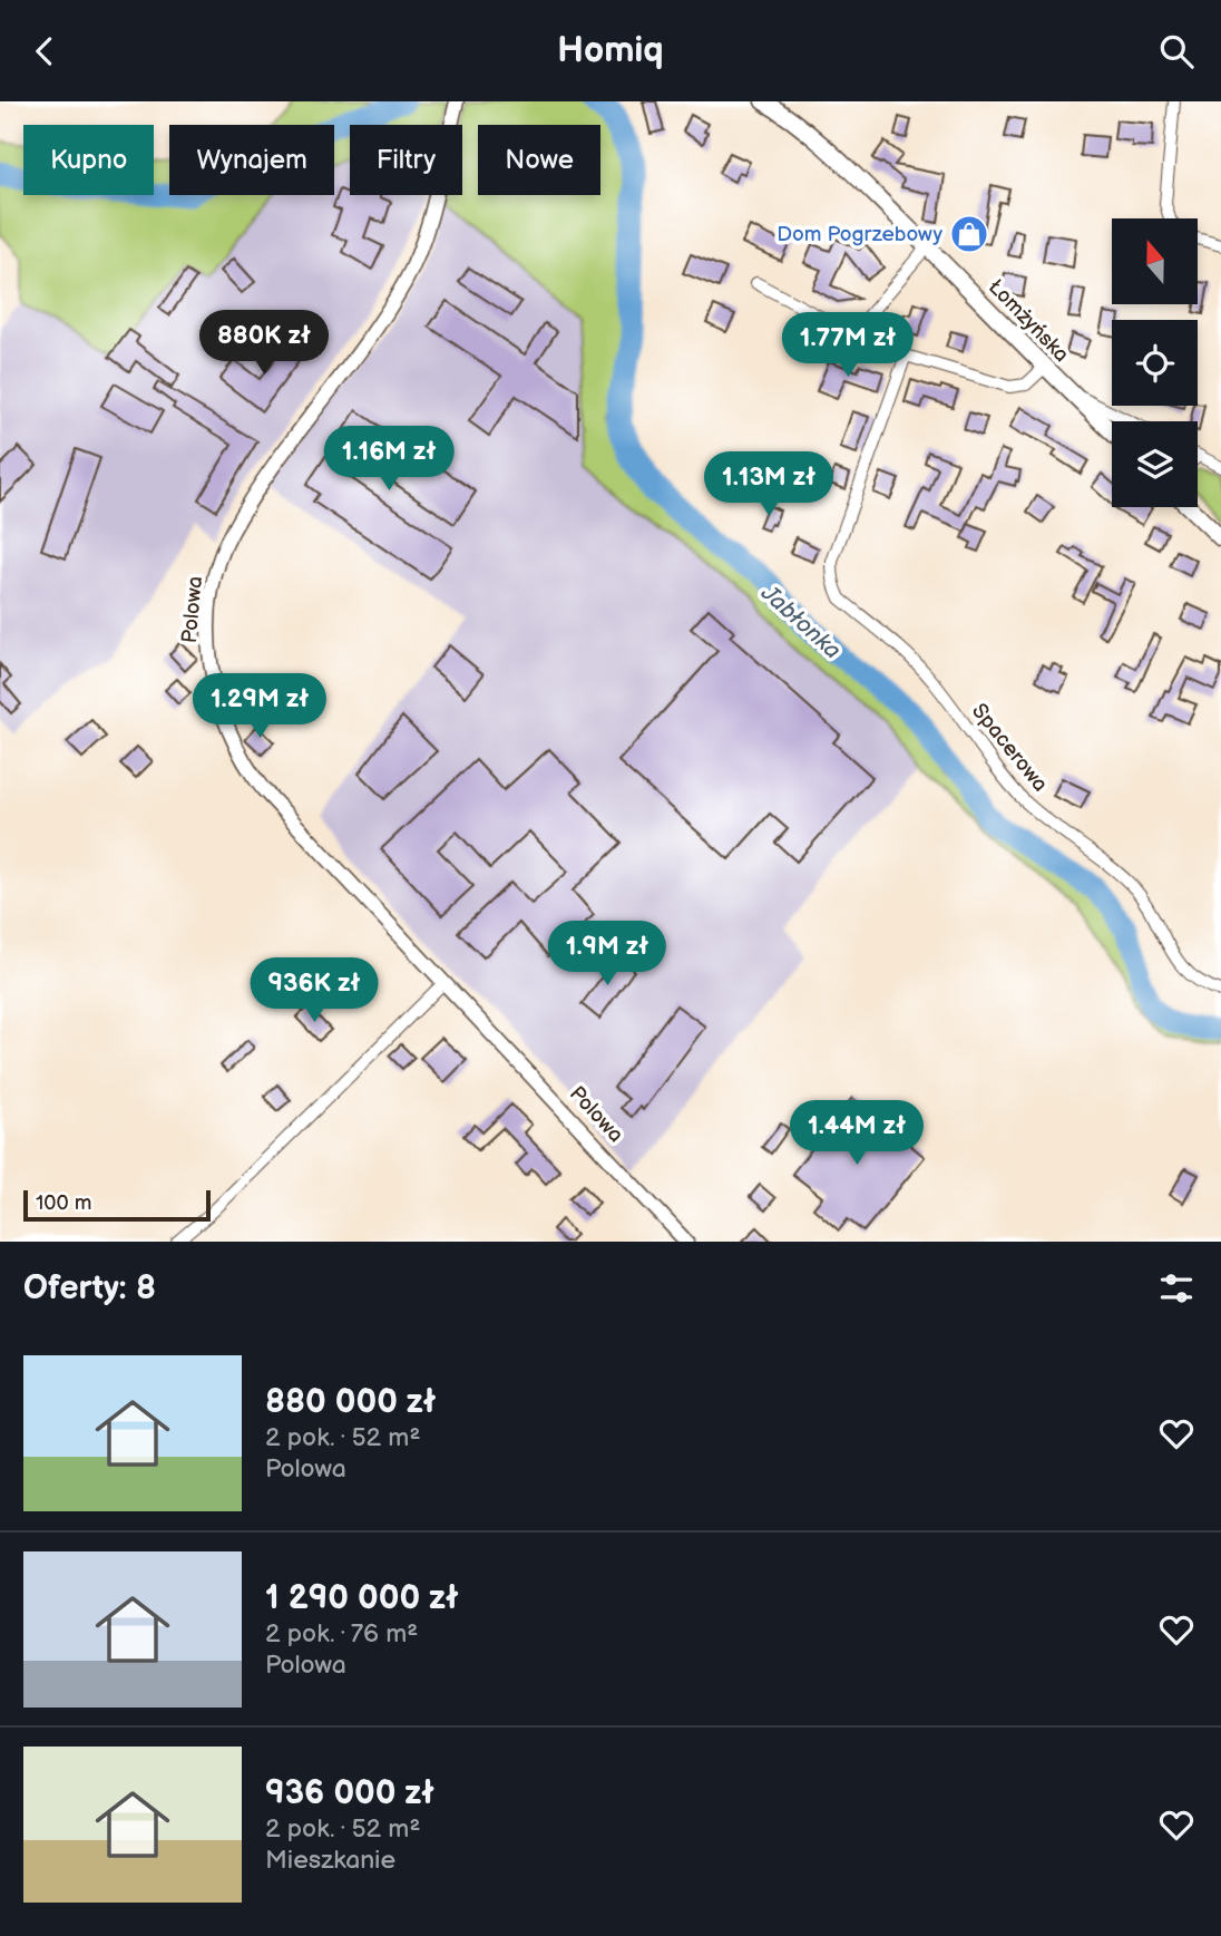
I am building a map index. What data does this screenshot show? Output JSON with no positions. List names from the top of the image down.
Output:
{
  "streets": {
    "main road": ["Łomżyńska"],
    "street": ["Polowa", "Spacerowa"]
  },
  "water": ["Jabłonka"],
  "places": {
    "shop": ["Dom Pogrzebowy"]
  },
  "scale_bar": "100 m",
  "north": "top",
  "page": {
    "header": "Homiq",
    "chip": [
      "Kupno",
      "Wynajem",
      "Filtry",
      "Nowe"
    ],
    "price": [
      "880K zł",
      "1.77M zł",
      "1.16M zł",
      "1.13M zł",
      "1.29M zł",
      "1.9M zł",
      "936K zł",
      "1.44M zł"
    ],
    "scale": "100 m",
    "heading": "Oferty: 8",
    "list": [
      {
        "name": "880 000 zł",
        "note": "2 pok. · 52 m² · Polowa"
      },
      {
        "name": "1 290 000 zł",
        "note": "2 pok. · 76 m² · Polowa"
      },
      {
        "name": "936 000 zł",
        "note": "2 pok. · 52 m² · Mieszkanie"
      }
    ]
  }
}
